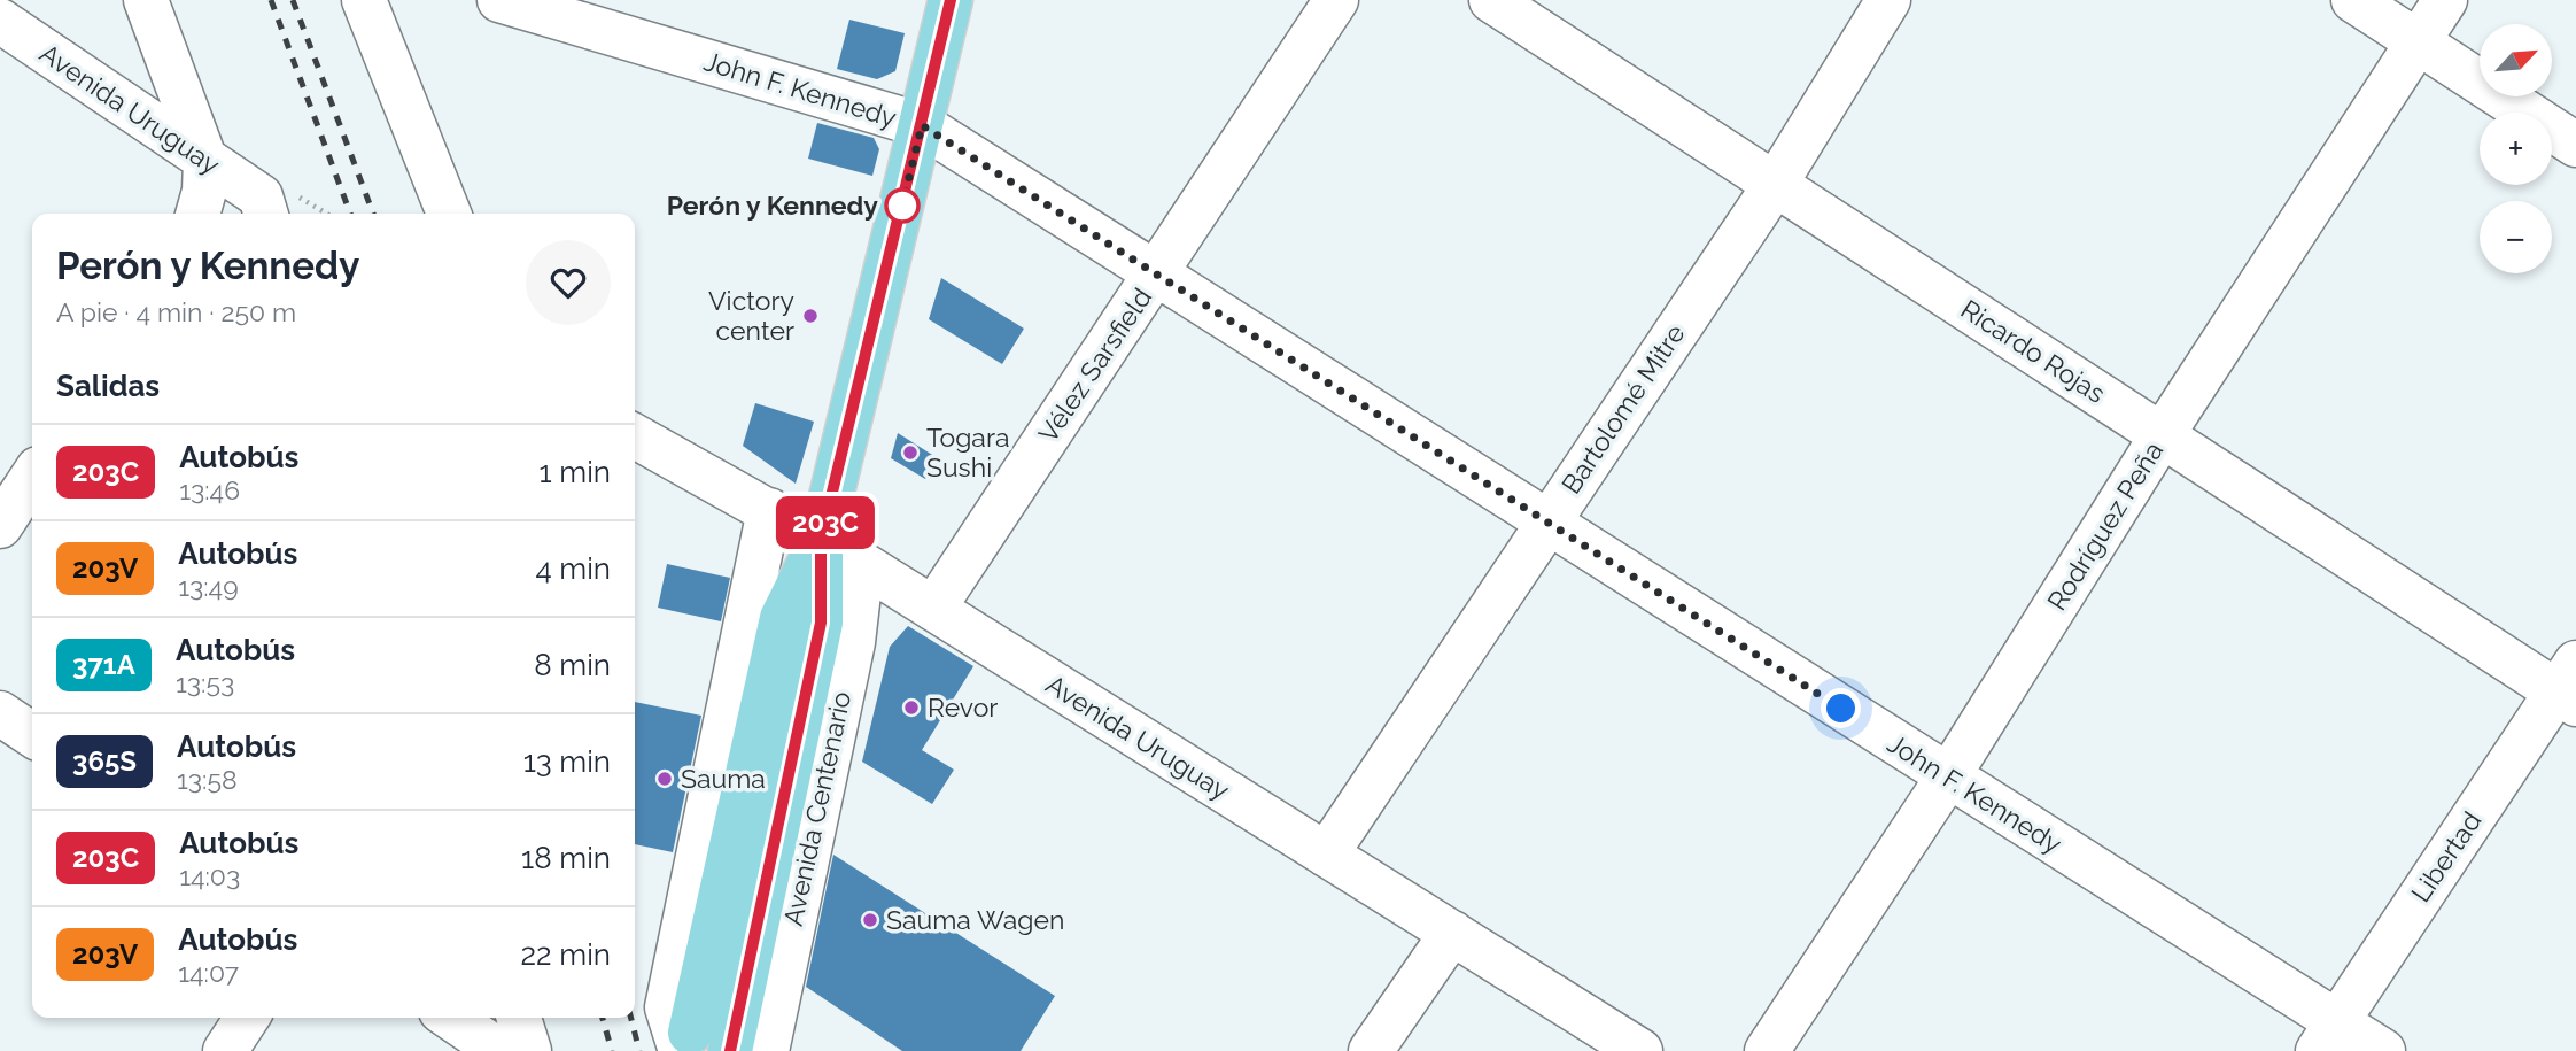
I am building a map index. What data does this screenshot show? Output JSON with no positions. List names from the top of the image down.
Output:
{
  "streets": {
    "street": [
      "John F. Kennedy",
      "Avenida Uruguay",
      "Ricardo Rojas",
      "Vélez Sarsfield",
      "Bartolomé Mitre",
      "Rodríguez Peña",
      "Avenida Centenario",
      "Libertad"
    ]
  },
  "crossings": [
    ["John F. Kennedy", "Vélez Sarsfield"],
    ["John F. Kennedy", "Bartolomé Mitre"],
    ["John F. Kennedy", "Rodríguez Peña"],
    ["John F. Kennedy", "Libertad"],
    ["Avenida Uruguay", "Vélez Sarsfield"],
    ["Avenida Uruguay", "Bartolomé Mitre"],
    ["Avenida Uruguay", "Avenida Centenario"],
    ["Ricardo Rojas", "Bartolomé Mitre"],
    ["Ricardo Rojas", "Rodríguez Peña"],
    ["Ricardo Rojas", "Libertad"]
  ],
  "places": [
    "Perón y Kennedy",
    "Victory center",
    "Togara Sushi",
    "Revor",
    "Sauma",
    "Sauma Wagen"
  ],
  "lines": ["bus line 203C"],
  "north": "top right",
  "page": {
    "on_map": "203C",
    "map_buttons": ["+", "−"],
    "heading": [
      ["Perón y Kennedy", "A pie · 4 min · 250 m"],
      "Salidas"
    ],
    "list": [
      {
        "mark": "203C",
        "name": "Autobús",
        "note": "13:46",
        "value": "1 min"
      },
      {
        "mark": "203V",
        "name": "Autobús",
        "note": "13:49",
        "value": "4 min"
      },
      {
        "mark": "371A",
        "name": "Autobús",
        "note": "13:53",
        "value": "8 min"
      },
      {
        "mark": "365S",
        "name": "Autobús",
        "note": "13:58",
        "value": "13 min"
      },
      {
        "mark": "203C",
        "name": "Autobús",
        "note": "14:03",
        "value": "18 min"
      },
      {
        "mark": "203V",
        "name": "Autobús",
        "note": "14:07",
        "value": "22 min"
      }
    ]
  }
}
